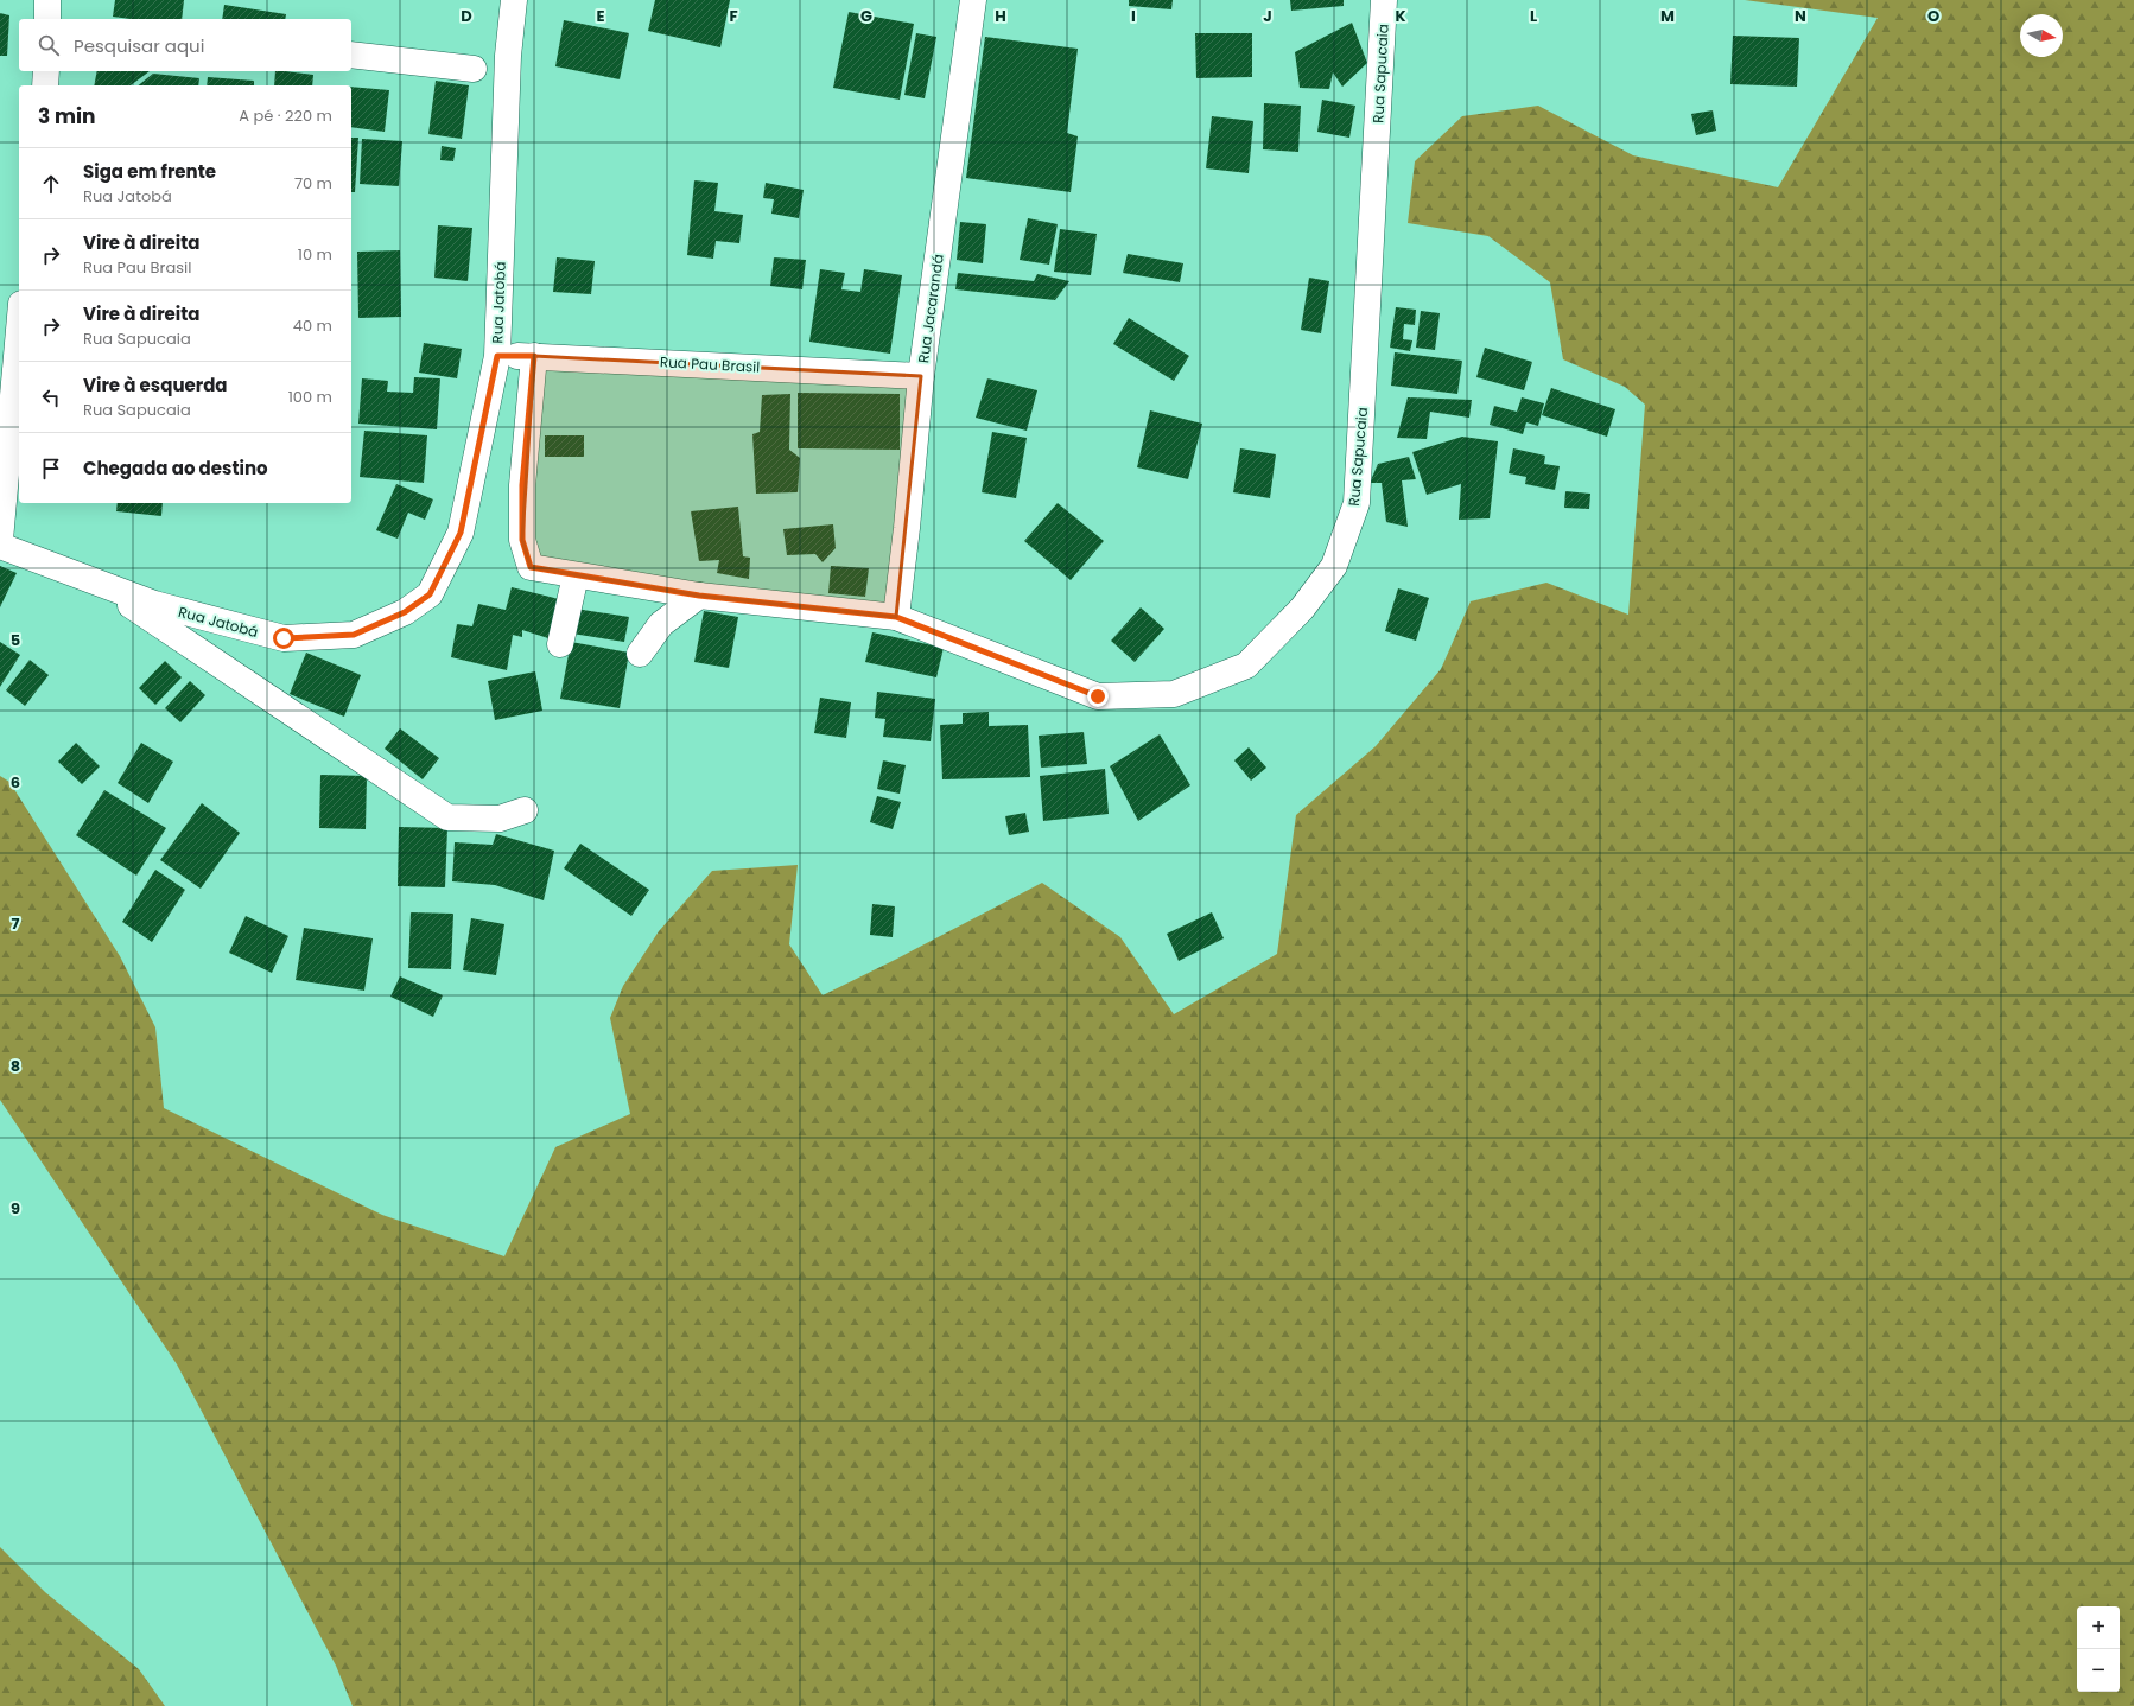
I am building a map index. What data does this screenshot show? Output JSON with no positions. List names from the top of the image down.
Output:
{
  "streets": {
    "street": [
      "Rua Sapucaia",
      "Rua Jatobá",
      "Rua Jacarandá",
      "Rua Pau Brasil"
    ]
  },
  "crossings": [
    ["Rua Sapucaia", "Rua Jacarandá"],
    ["Rua Sapucaia", "Rua Pau Brasil"],
    ["Rua Jatobá", "Rua Pau Brasil"],
    ["Rua Jacarandá", "Rua Pau Brasil"]
  ],
  "north": "right",
  "page": {
    "search": "Pesquisar aqui",
    "heading": ["3 min", "A pé · 220 m"],
    "list": [
      ["Siga em frente", "Rua Jatobá", "70 m"],
      ["Vire à direita", "Rua Pau Brasil", "10 m"],
      ["Vire à direita", "Rua Sapucaia", "40 m"],
      ["Vire à esquerda", "Rua Sapucaia", "100 m"],
      "Chegada ao destino"
    ],
    "map_buttons": ["+", "−"]
  },
  "grid": {
    "columns": [
      "D",
      "E",
      "F",
      "G",
      "H",
      "I",
      "J",
      "K",
      "L",
      "M",
      "N",
      "O"
    ],
    "rows": [
      "5",
      "6",
      "7",
      "8",
      "9"
    ]
  }
}
